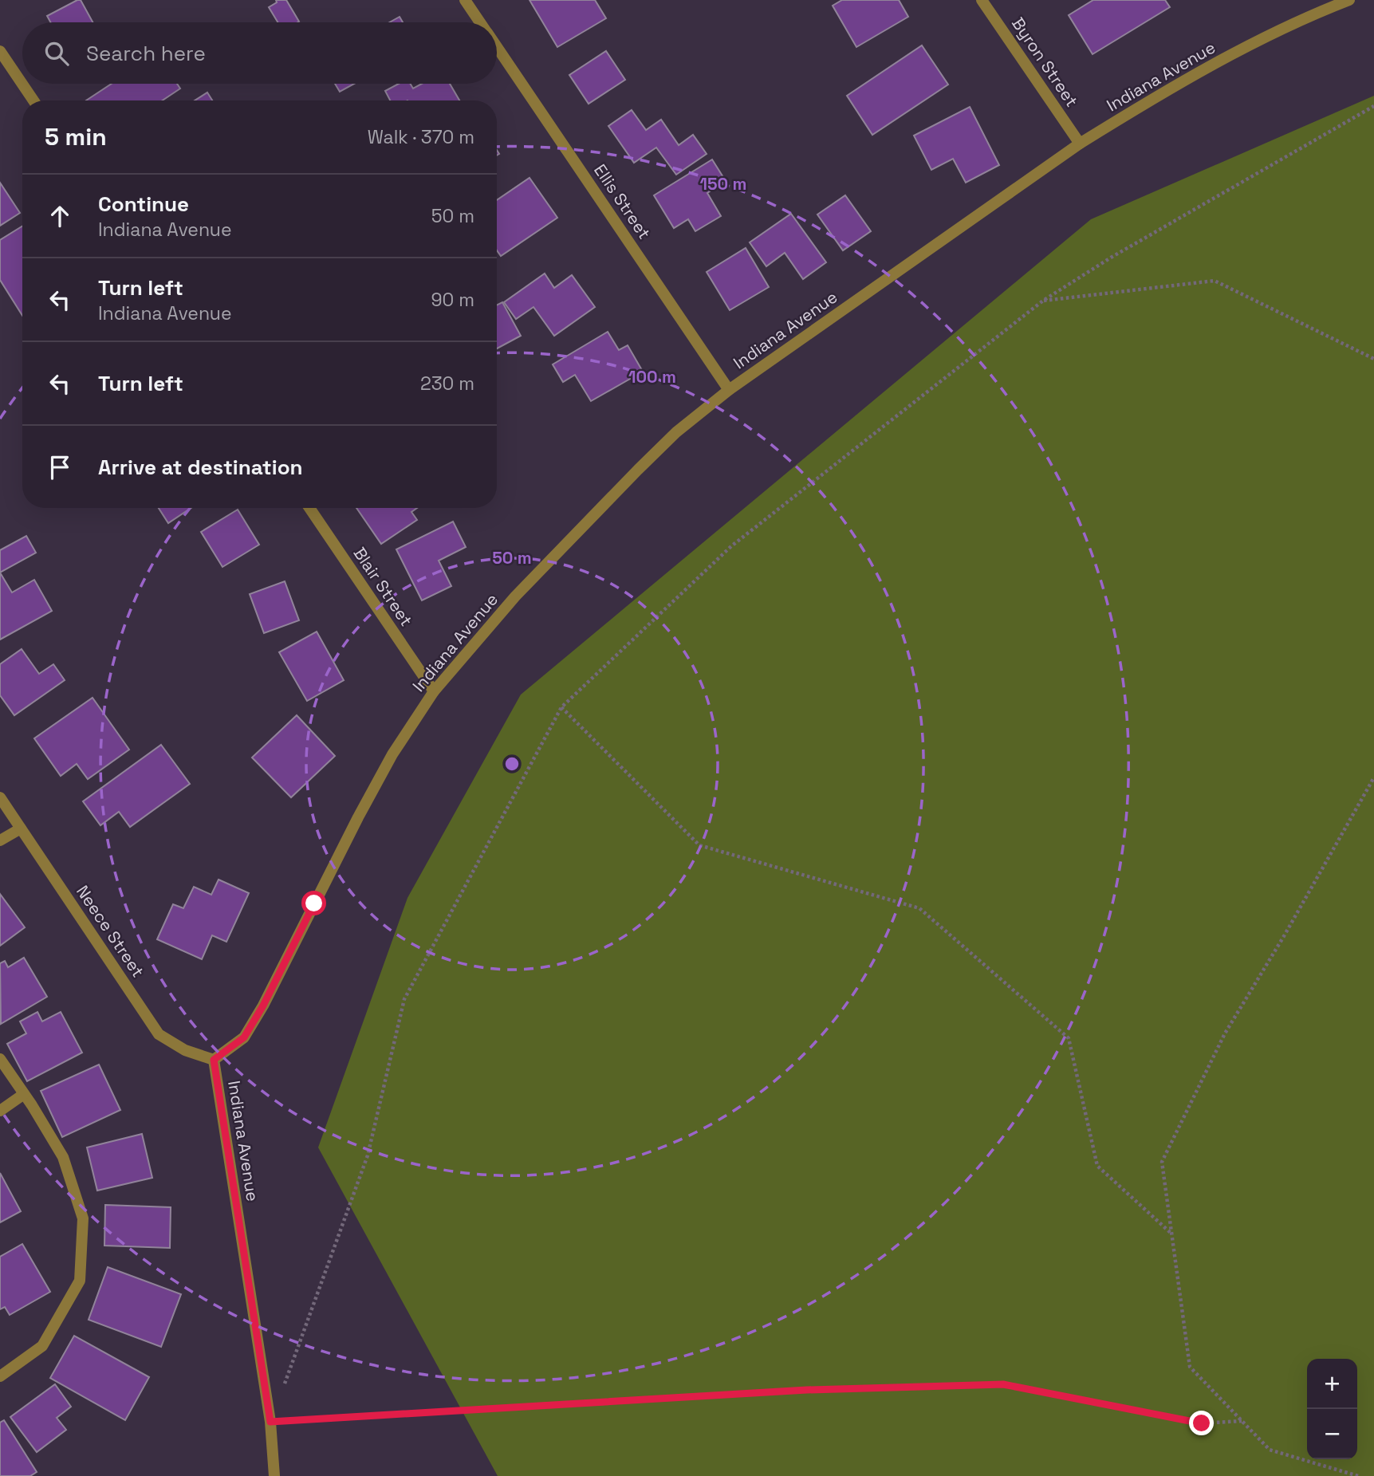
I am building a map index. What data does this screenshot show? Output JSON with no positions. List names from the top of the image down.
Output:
{
  "streets": {
    "street": [
      "Byron Street",
      "Indiana Avenue",
      "Ellis Street",
      "Blair Street",
      "Neece Street"
    ]
  },
  "crossings": [
    ["Byron Street", "Indiana Avenue"],
    ["Indiana Avenue", "Ellis Street"],
    ["Indiana Avenue", "Blair Street"],
    ["Indiana Avenue", "Neece Street"]
  ],
  "page": {
    "search": "Search here",
    "heading": ["5 min", "Walk · 370 m"],
    "list": [
      ["Continue", "Indiana Avenue", "50 m"],
      ["Turn left", "Indiana Avenue", "90 m"],
      ["Turn left", "230 m"],
      "Arrive at destination"
    ],
    "map_buttons": ["+", "−"]
  },
  "rings": ["150 m", "100 m", "50 m"]
}
